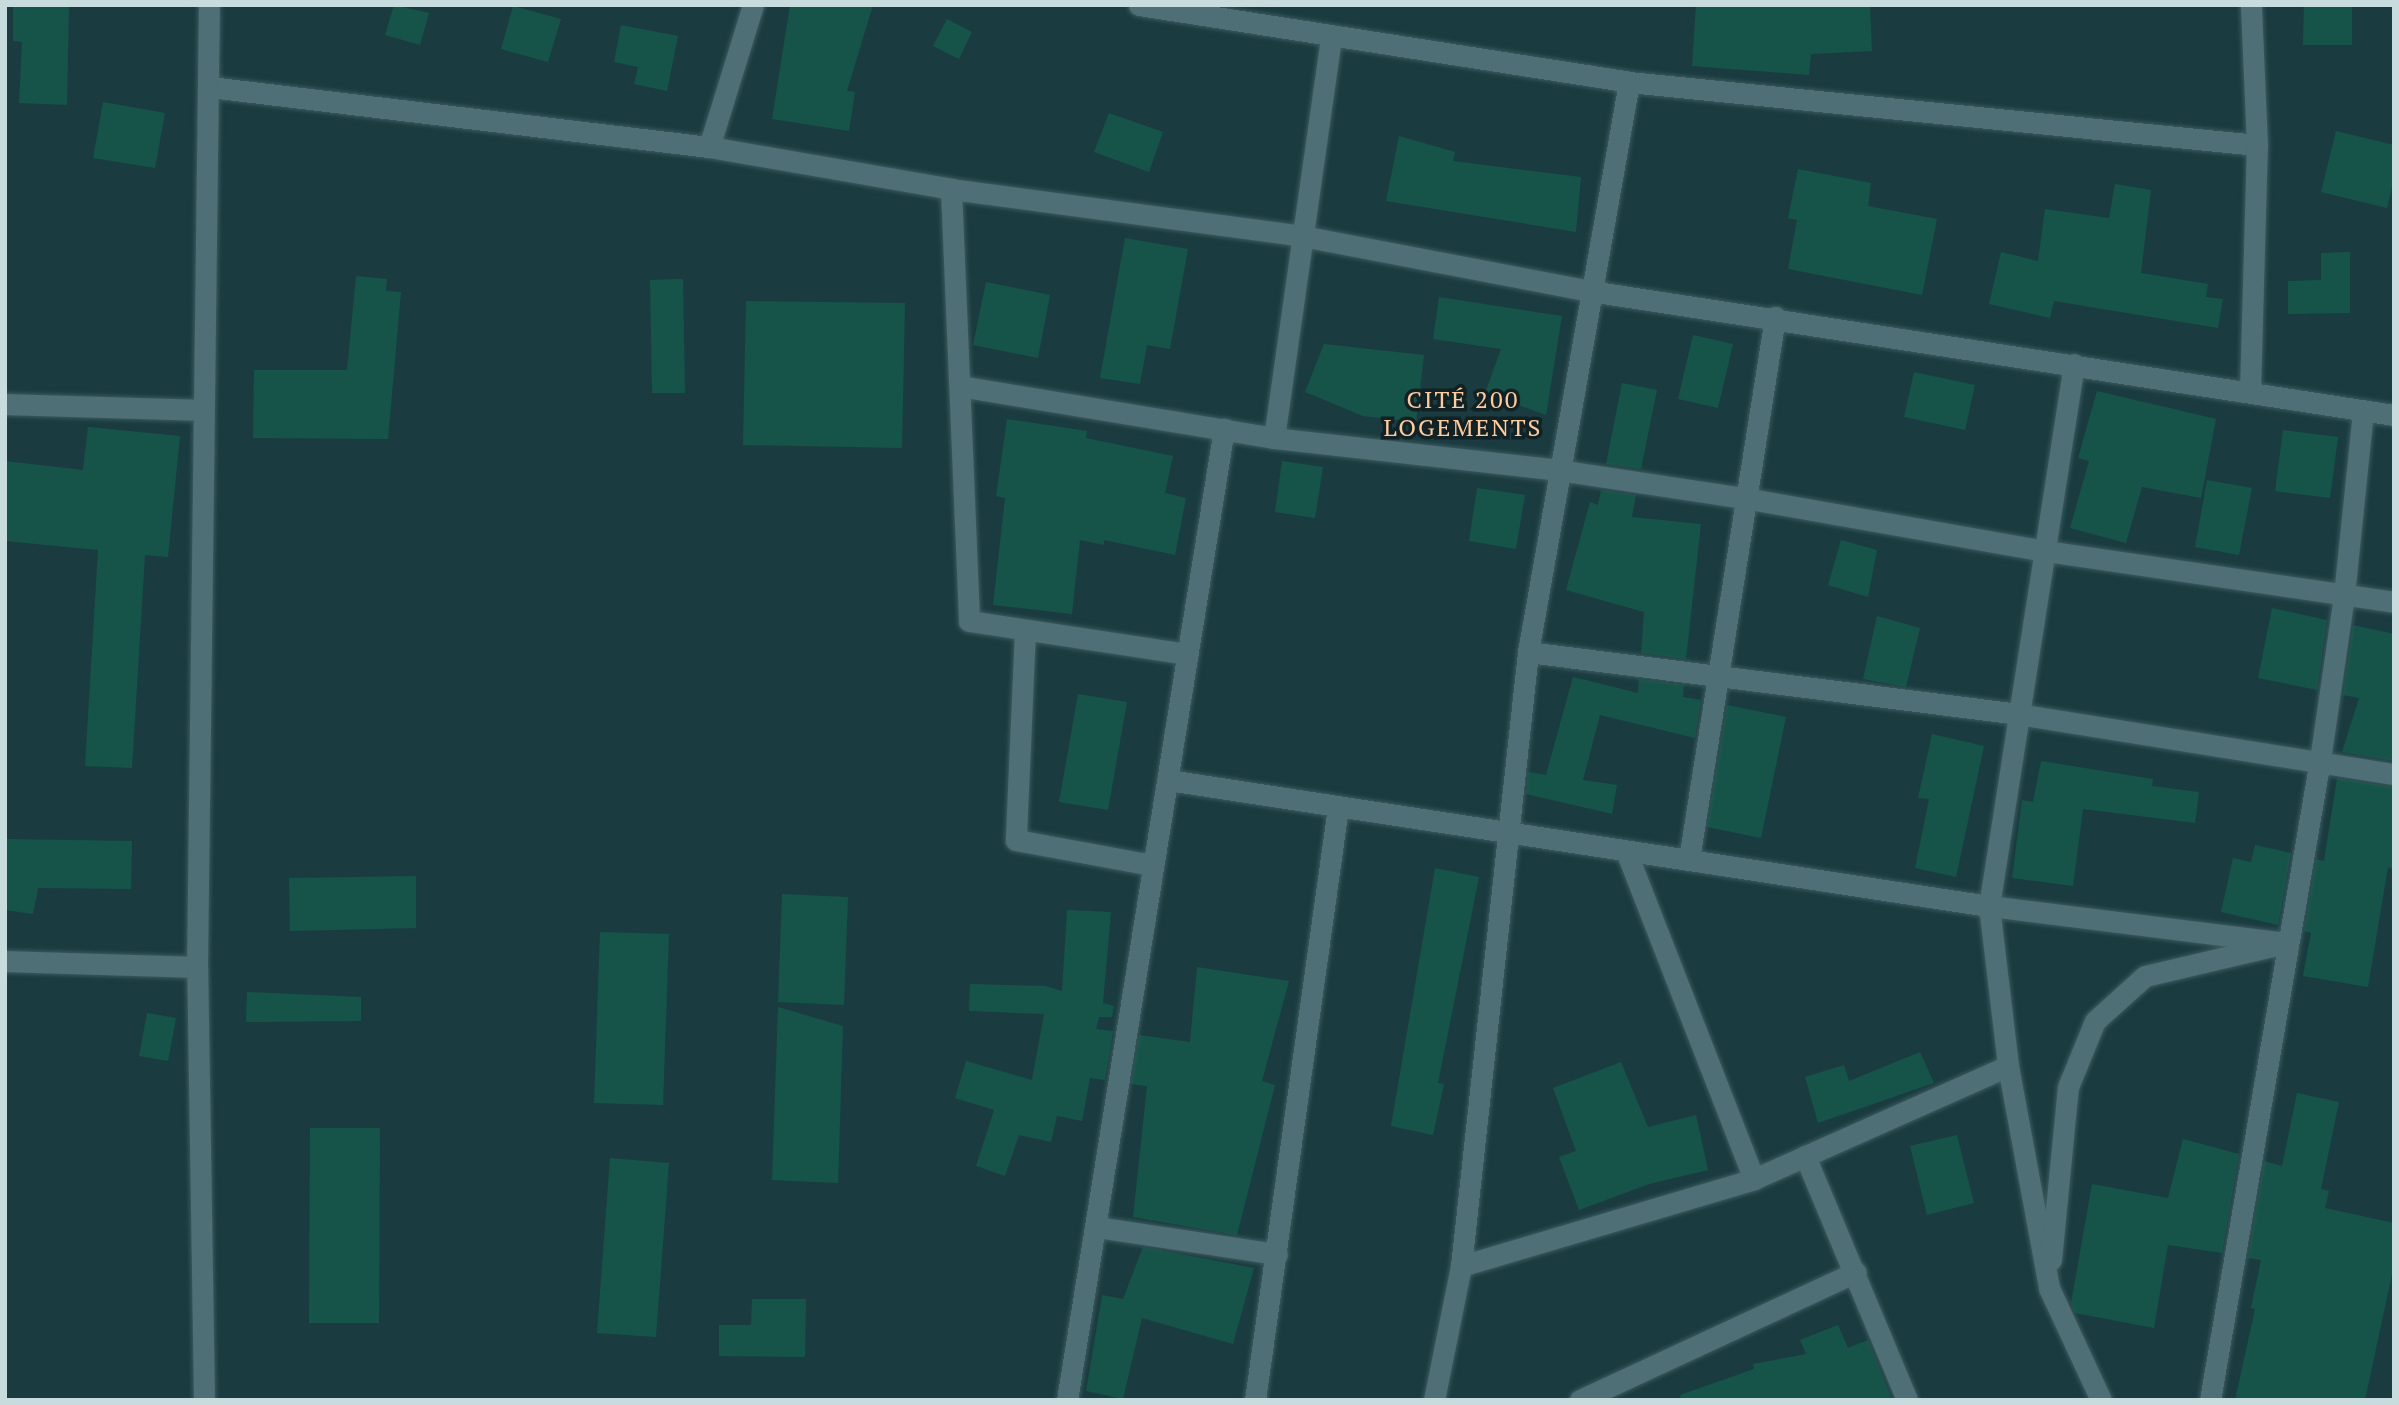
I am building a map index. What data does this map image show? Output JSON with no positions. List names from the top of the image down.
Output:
{
  "districts": ["CITÉ 200 LOGEMENTS"]
}
